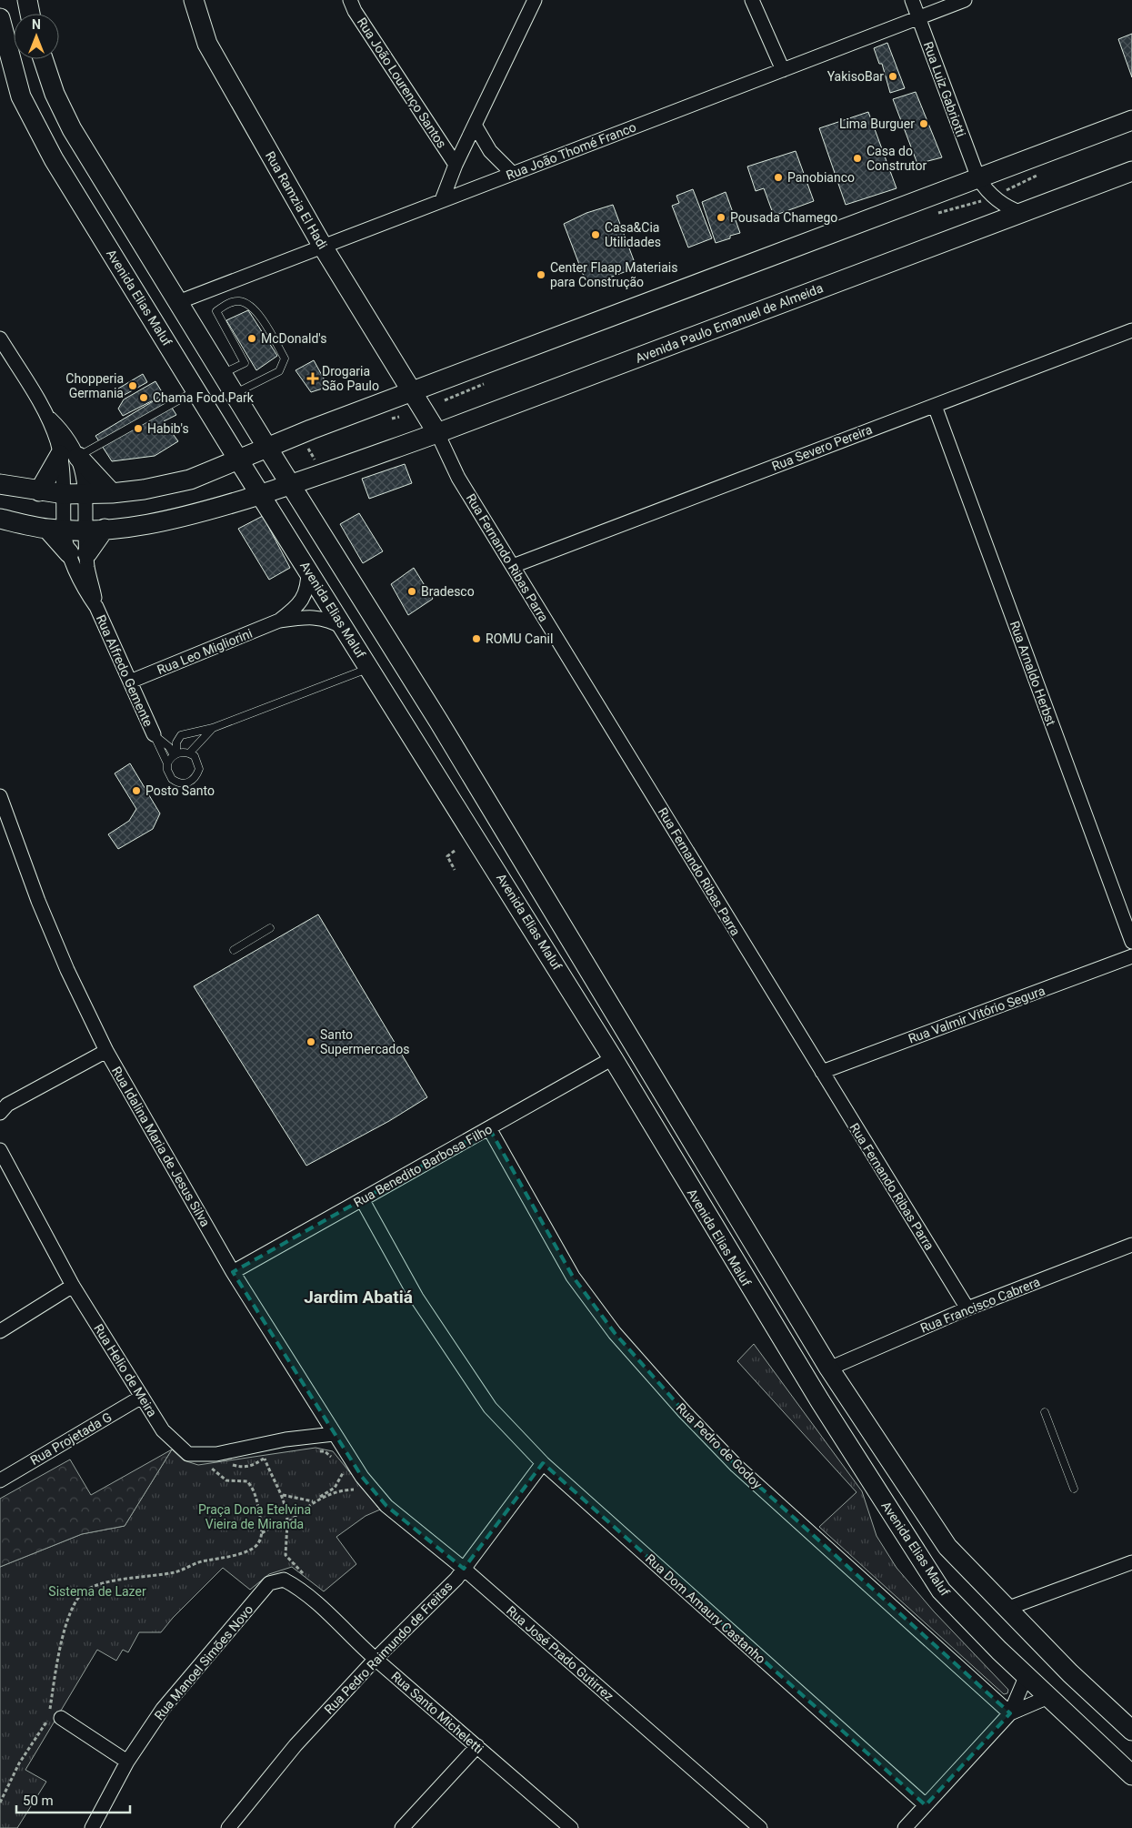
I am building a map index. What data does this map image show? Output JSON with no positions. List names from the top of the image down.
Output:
{
  "streets": {
    "main road": ["Rua Ramzia El Hadi", "Avenida Elias Maluf", "Avenida Paulo Emanuel de Almeida"],
    "street": [
      "Rua João Lourenço Santos",
      "Rua Luiz Gabriotti",
      "Rua João Thomé Franco",
      "Rua Severo Pereira",
      "Rua Fernando Ribas Parra",
      "Rua Leo Migliorini",
      "Rua Alfredo Gemente",
      "Rua Arnaldo Herbst",
      "Rua Valmir Vitório Segura",
      "Rua Idalina Maria de Jesus Silva",
      "Rua Benedito Barbosa Filho",
      "Rua Francisco Cabrera",
      "Rua Helio de Meira",
      "Rua Projetada G",
      "Rua Pedro de Godoy",
      "Rua Dom Amaury Castanho",
      "Rua Pedro Raimundo de Freitas",
      "Rua José Prado Gutirrez",
      "Rua Manoel Simões Novo",
      "Rua Santo Micheletti"
    ]
  },
  "crossings": [
    ["Rua Luiz Gabriotti", "Rua João Thomé Franco"],
    ["Rua João Thomé Franco", "Rua Ramzia El Hadi"],
    ["Rua João Thomé Franco", "Avenida Elias Maluf"],
    ["Avenida Elias Maluf", "Avenida Paulo Emanuel de Almeida"],
    ["Avenida Elias Maluf", "Rua Leo Migliorini"],
    ["Avenida Elias Maluf", "Rua Benedito Barbosa Filho"],
    ["Avenida Elias Maluf", "Rua Francisco Cabrera"],
    ["Avenida Paulo Emanuel de Almeida", "Rua Fernando Ribas Parra"],
    ["Rua Severo Pereira", "Rua Fernando Ribas Parra"],
    ["Rua Severo Pereira", "Rua Arnaldo Herbst"],
    ["Rua Fernando Ribas Parra", "Rua Valmir Vitório Segura"],
    ["Rua Fernando Ribas Parra", "Rua Francisco Cabrera"],
    ["Rua Leo Migliorini", "Rua Alfredo Gemente"],
    ["Rua Idalina Maria de Jesus Silva", "Rua Benedito Barbosa Filho"],
    ["Rua Idalina Maria de Jesus Silva", "Rua Helio de Meira"],
    ["Rua Idalina Maria de Jesus Silva", "Rua José Prado Gutirrez"],
    ["Rua Benedito Barbosa Filho", "Rua Pedro de Godoy"],
    ["Rua Benedito Barbosa Filho", "Rua Dom Amaury Castanho"],
    ["Rua Helio de Meira", "Rua Projetada G"],
    ["Rua Dom Amaury Castanho", "Rua Pedro Raimundo de Freitas"],
    ["Rua Pedro Raimundo de Freitas", "Rua José Prado Gutirrez"],
    ["Rua Pedro Raimundo de Freitas", "Rua Santo Micheletti"],
    ["Rua Manoel Simões Novo", "Rua Santo Micheletti"]
  ],
  "districts": ["Jardim Abatiá"],
  "parks": ["Praça Dona Etelvina Vieira de Miranda", "Sistema de Lazer"],
  "places": {
    "other": [
      "YakisoBar",
      "Lima Burguer",
      "Casa do Construtor",
      "Panobianco",
      "Pousada Chamego",
      "Casa&Cia Utilidades",
      "Center Flaap Materiais para Construção",
      "McDonald's",
      "Chopperia Germania",
      "Chama Food Park",
      "Habib's",
      "Bradesco",
      "ROMU Canil",
      "Posto Santo",
      "Santo Supermercados"
    ],
    "health": ["Drogaria São Paulo"]
  },
  "scale_bar": "50 m",
  "north": "top"
}
